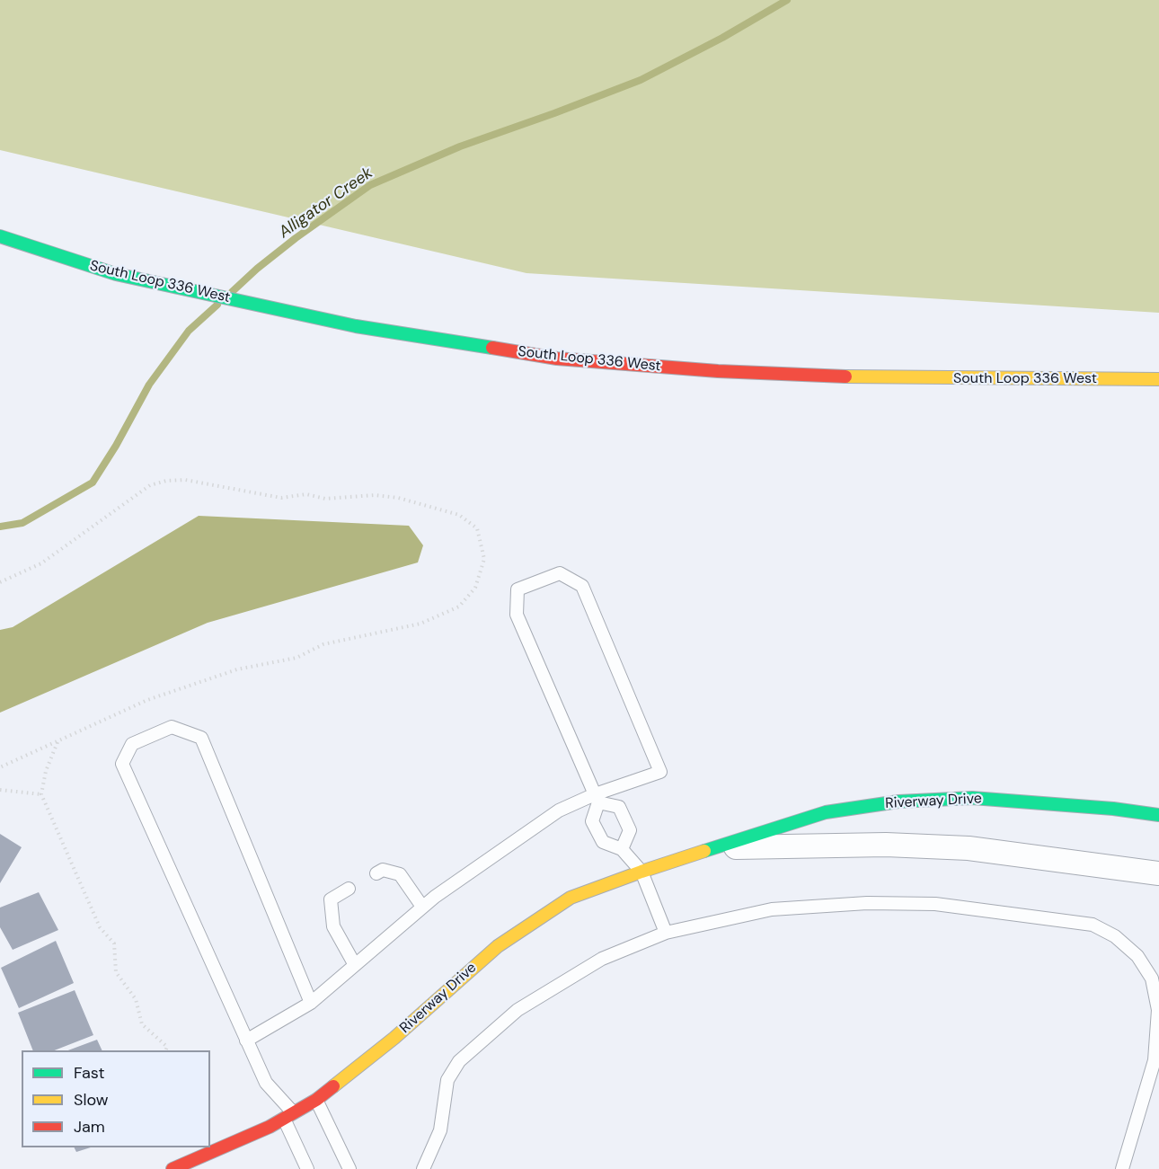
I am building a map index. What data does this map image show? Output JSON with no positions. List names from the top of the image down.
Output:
{
  "streets": {
    "main road": ["South Loop 336 West", "Riverway Drive"]
  },
  "water": ["Alligator Creek"],
  "legend": ["Fast", "Slow", "Jam"]
}
